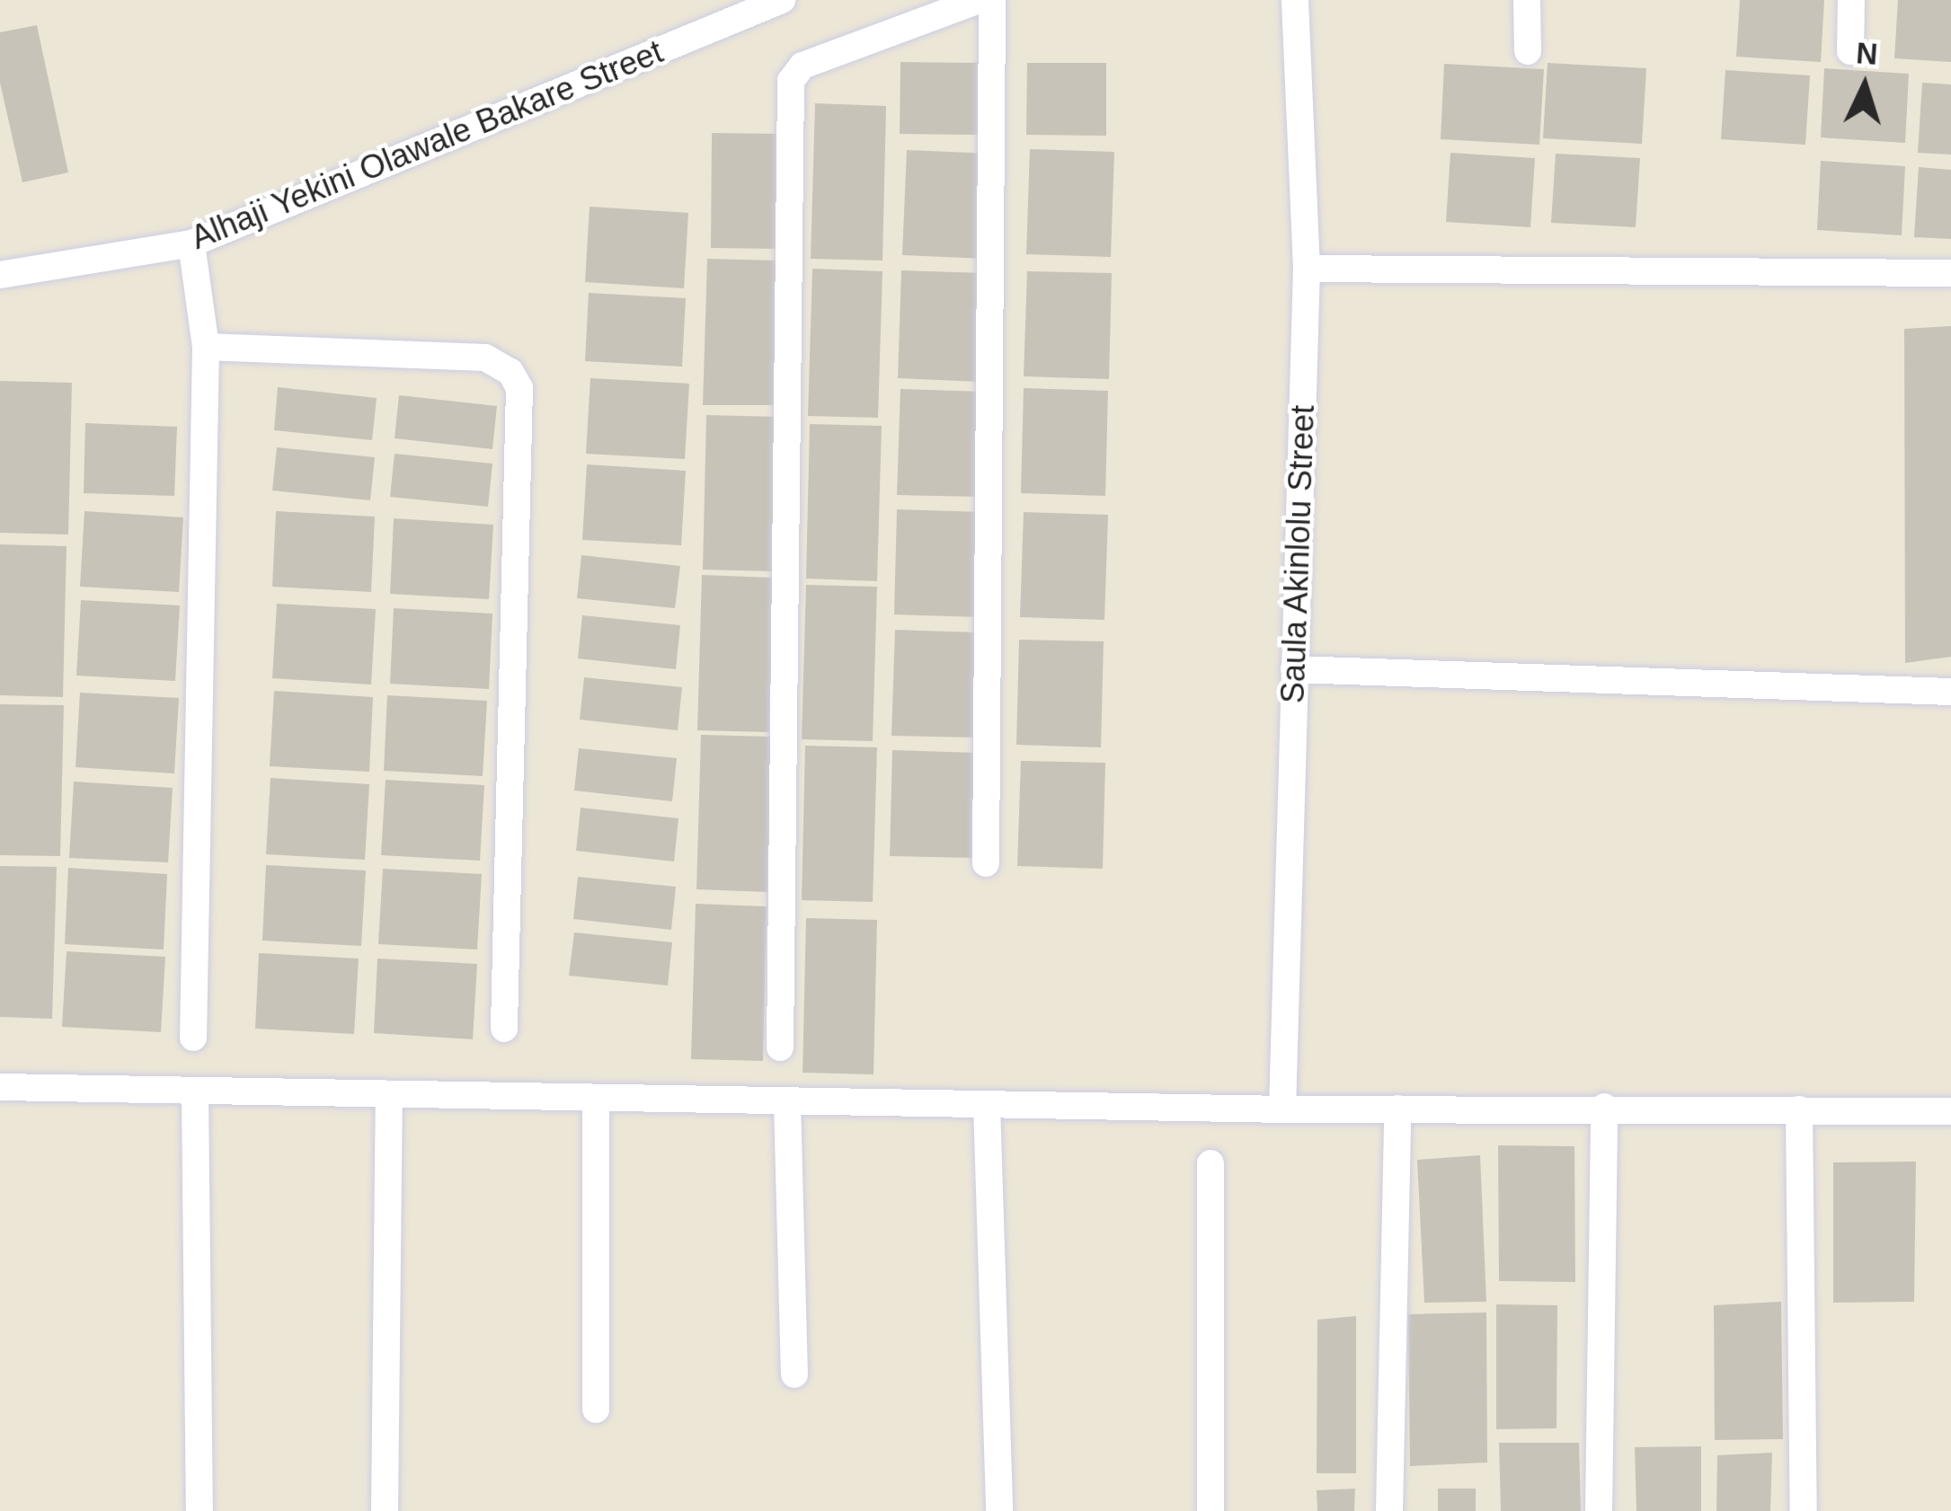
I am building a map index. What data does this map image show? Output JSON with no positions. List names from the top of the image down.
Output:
{
  "streets": {
    "street": ["Alhaji Yekini Olawale Bakare Street", "Saula Akinlolu Street"]
  },
  "north": "top"
}
